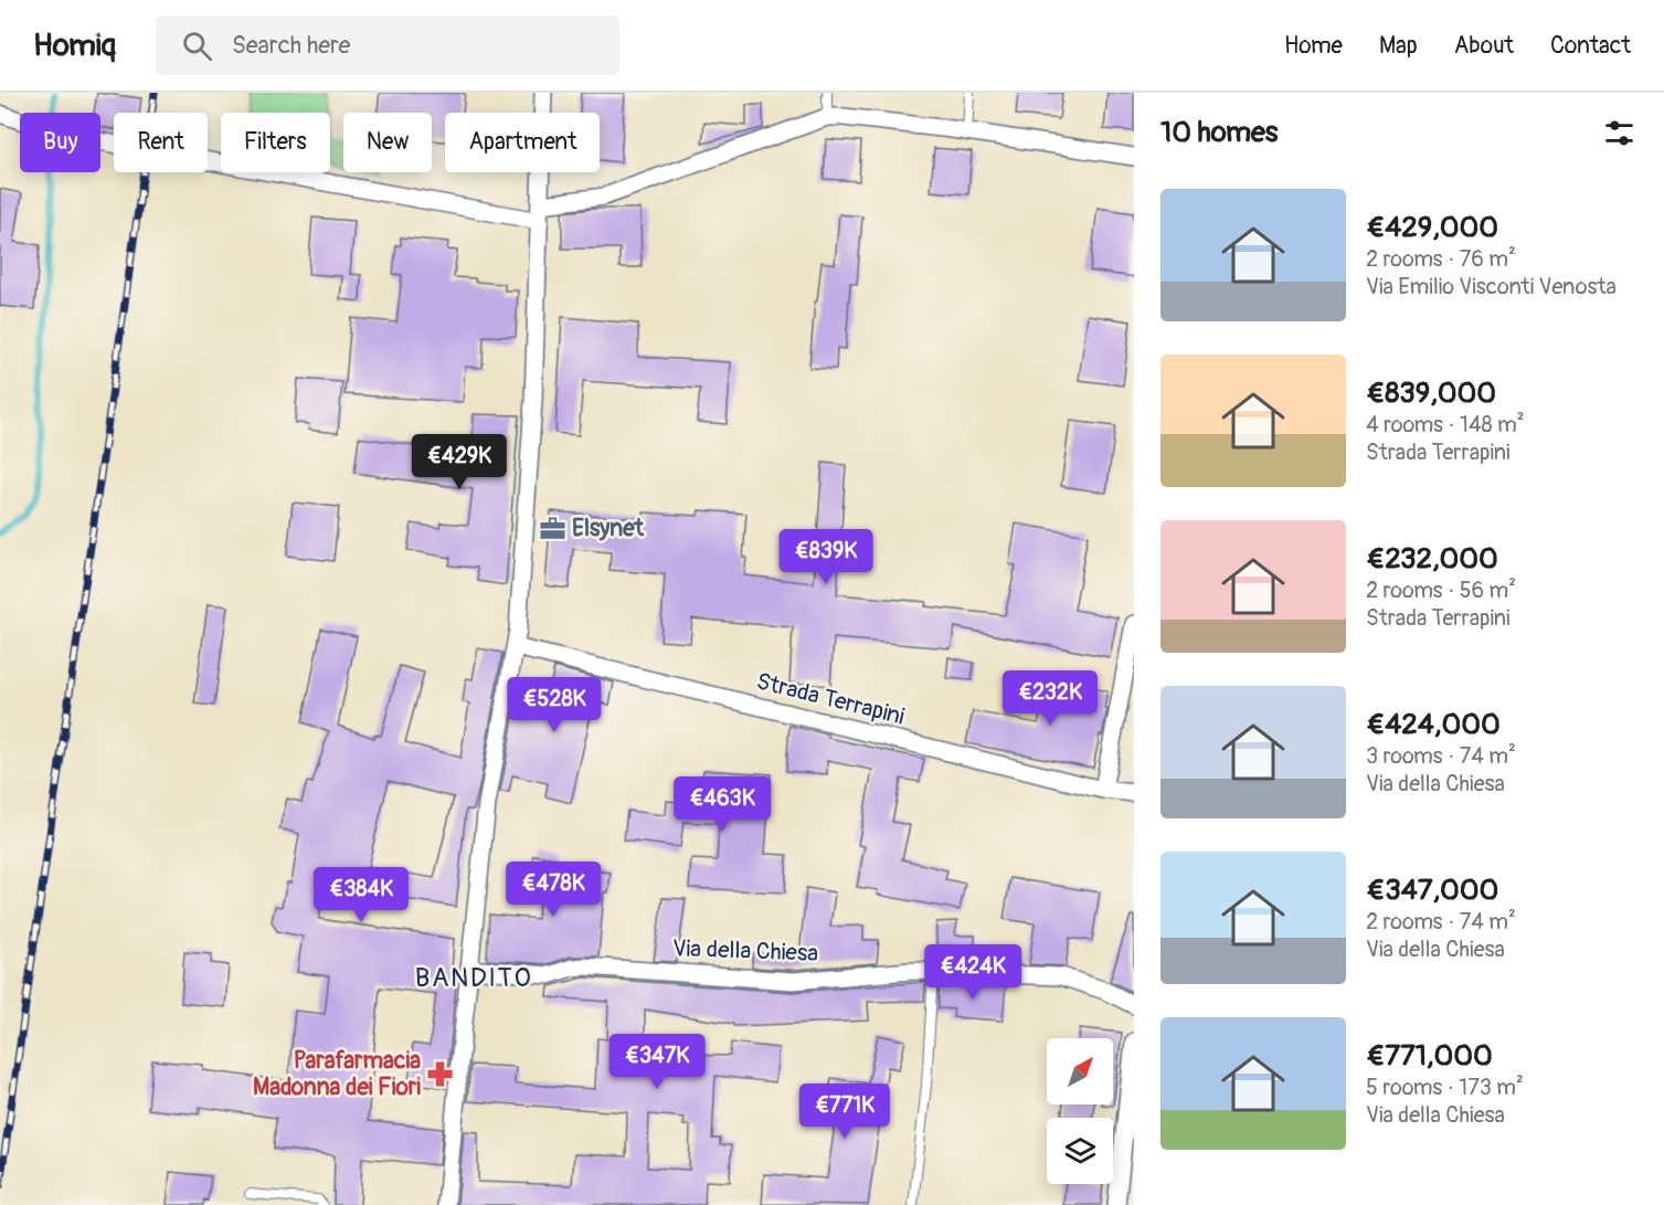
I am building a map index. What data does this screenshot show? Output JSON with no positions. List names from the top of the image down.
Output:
{
  "streets": {
    "street": ["Strada Terrapini", "Via della Chiesa"]
  },
  "districts": ["BANDITO"],
  "places": {
    "office": ["Elsynet"],
    "pharmacy": ["Parafarmacia Madonna dei Fiori"]
  },
  "north": "top right",
  "page": {
    "header": "Homiq",
    "search": "Search here",
    "nav": [
      "Home",
      "Map",
      "About",
      "Contact"
    ],
    "heading": "10 homes",
    "chip": [
      "Buy",
      "Rent",
      "Filters",
      "New",
      "Apartment"
    ],
    "list": [
      {
        "name": "€429,000",
        "note": "2 rooms · 76 m² · Via Emilio Visconti Venosta"
      },
      {
        "name": "€839,000",
        "note": "4 rooms · 148 m² · Strada Terrapini"
      },
      {
        "name": "€232,000",
        "note": "2 rooms · 56 m² · Strada Terrapini"
      },
      {
        "name": "€424,000",
        "note": "3 rooms · 74 m² · Via della Chiesa"
      },
      {
        "name": "€347,000",
        "note": "2 rooms · 74 m² · Via della Chiesa"
      },
      {
        "name": "€771,000",
        "note": "5 rooms · 173 m² · Via della Chiesa"
      }
    ],
    "price": [
      "€429K",
      "€839K",
      "€232K",
      "€528K",
      "€463K",
      "€478K",
      "€384K",
      "€424K",
      "€347K",
      "€771K"
    ]
  }
}
